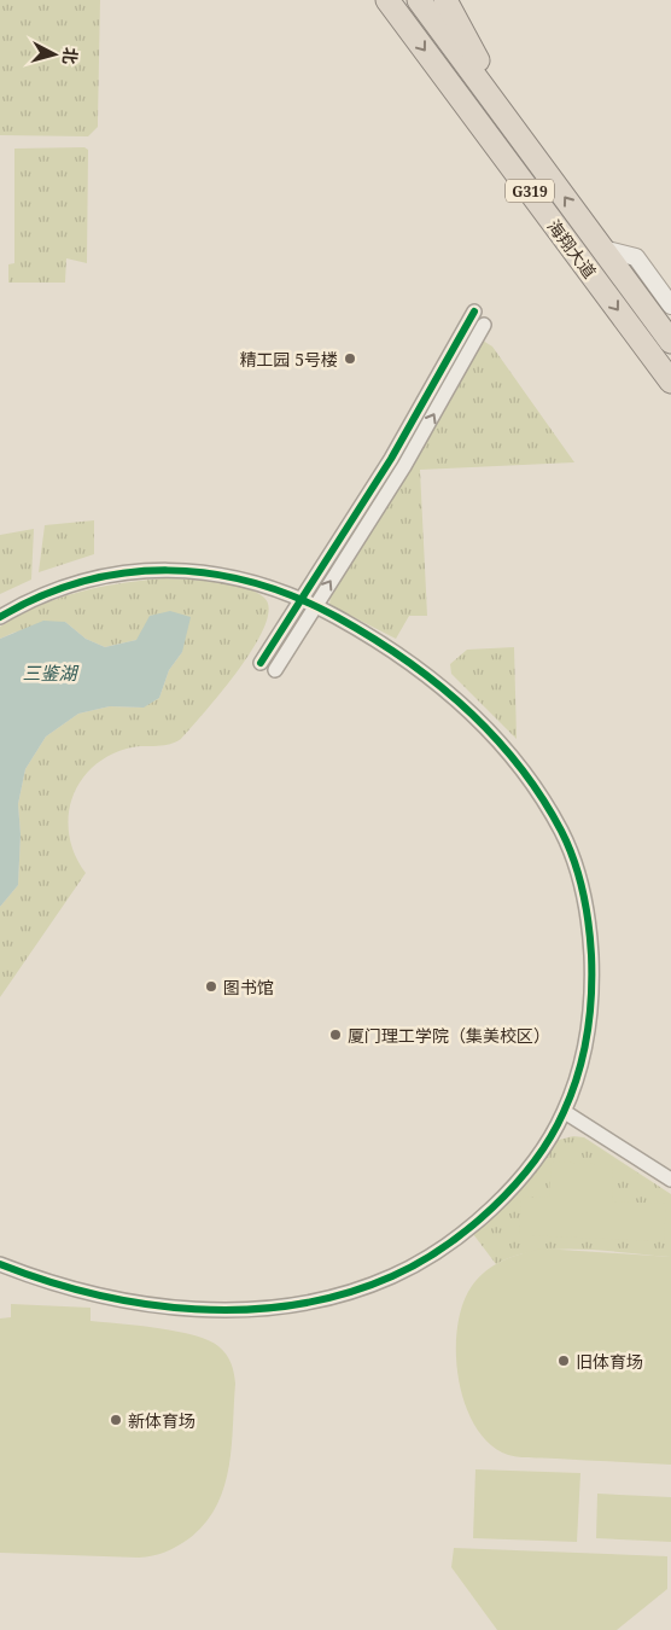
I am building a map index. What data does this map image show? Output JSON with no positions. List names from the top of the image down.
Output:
{
  "streets": {
    "highway": ["G319", "海翔大道"]
  },
  "water": ["三鉴湖"],
  "places": [
    "精工园 5号楼",
    "图书馆",
    "厦门理工学院（集美校区）",
    "旧体育场",
    "新体育场"
  ],
  "north": "right"
}
